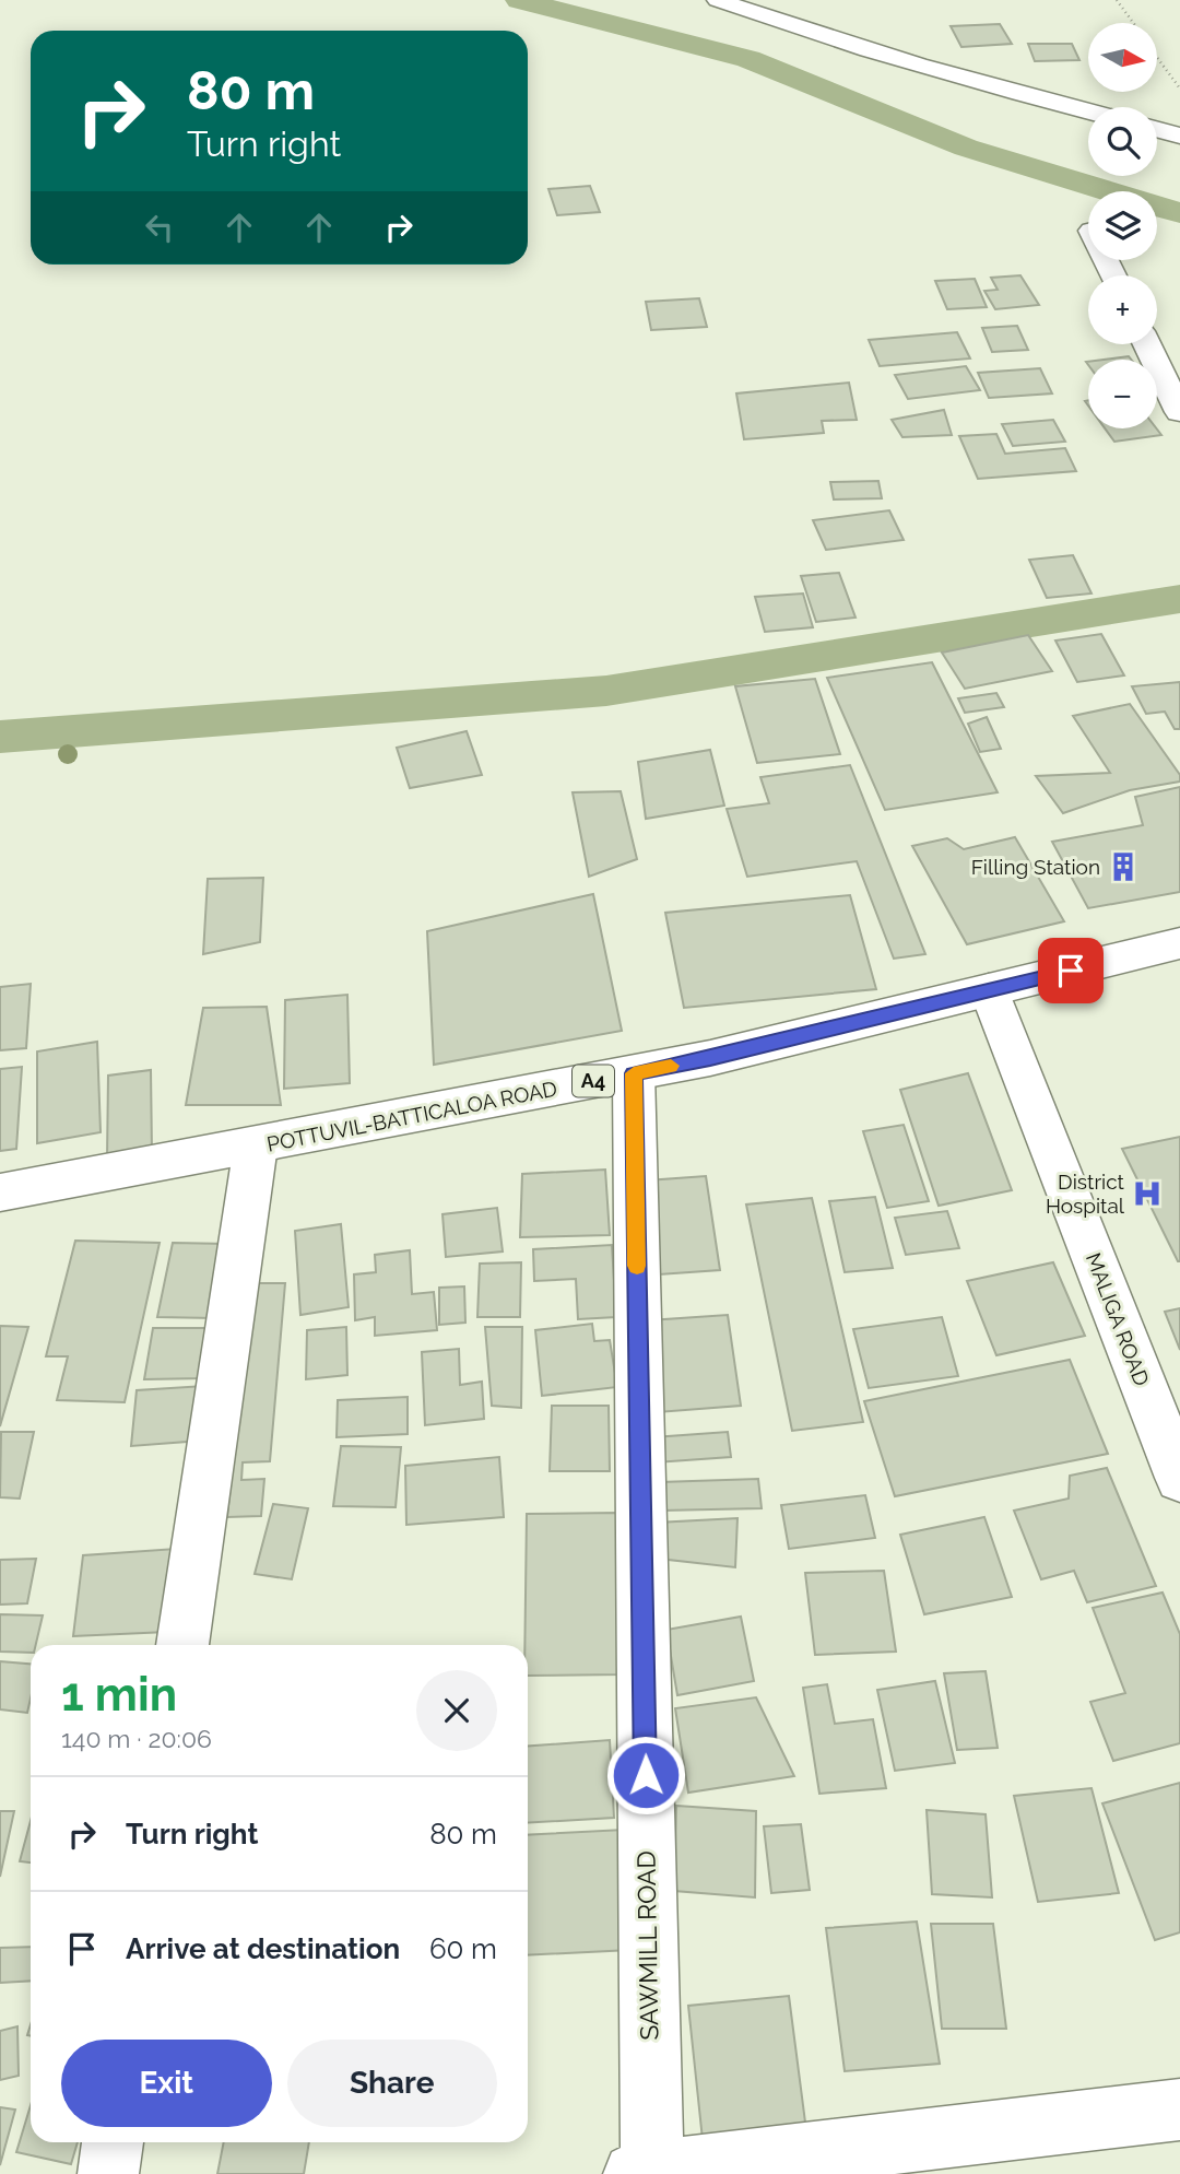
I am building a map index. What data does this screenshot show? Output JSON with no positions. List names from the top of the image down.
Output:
{
  "streets": {
    "main road": [
      "A4",
      "POTTUVIL-BATTICALOA ROAD",
      "MALIGA ROAD",
      "SAWMILL ROAD"
    ]
  },
  "crossings": [
    ["POTTUVIL-BATTICALOA ROAD", "MALIGA ROAD"],
    ["POTTUVIL-BATTICALOA ROAD", "SAWMILL ROAD"]
  ],
  "places": {
    "building": ["Filling Station"],
    "hospital": ["District Hospital"]
  },
  "north": "right",
  "page": {
    "map_buttons": ["+", "−"],
    "turn": ["80 m", "Turn right"],
    "heading": ["1 min", "140 m · 20:06"],
    "list": [
      {
        "name": "Turn right",
        "value": "80 m"
      },
      {
        "name": "Arrive at destination",
        "value": "60 m"
      }
    ],
    "buttons": ["Exit", "Share"]
  }
}
